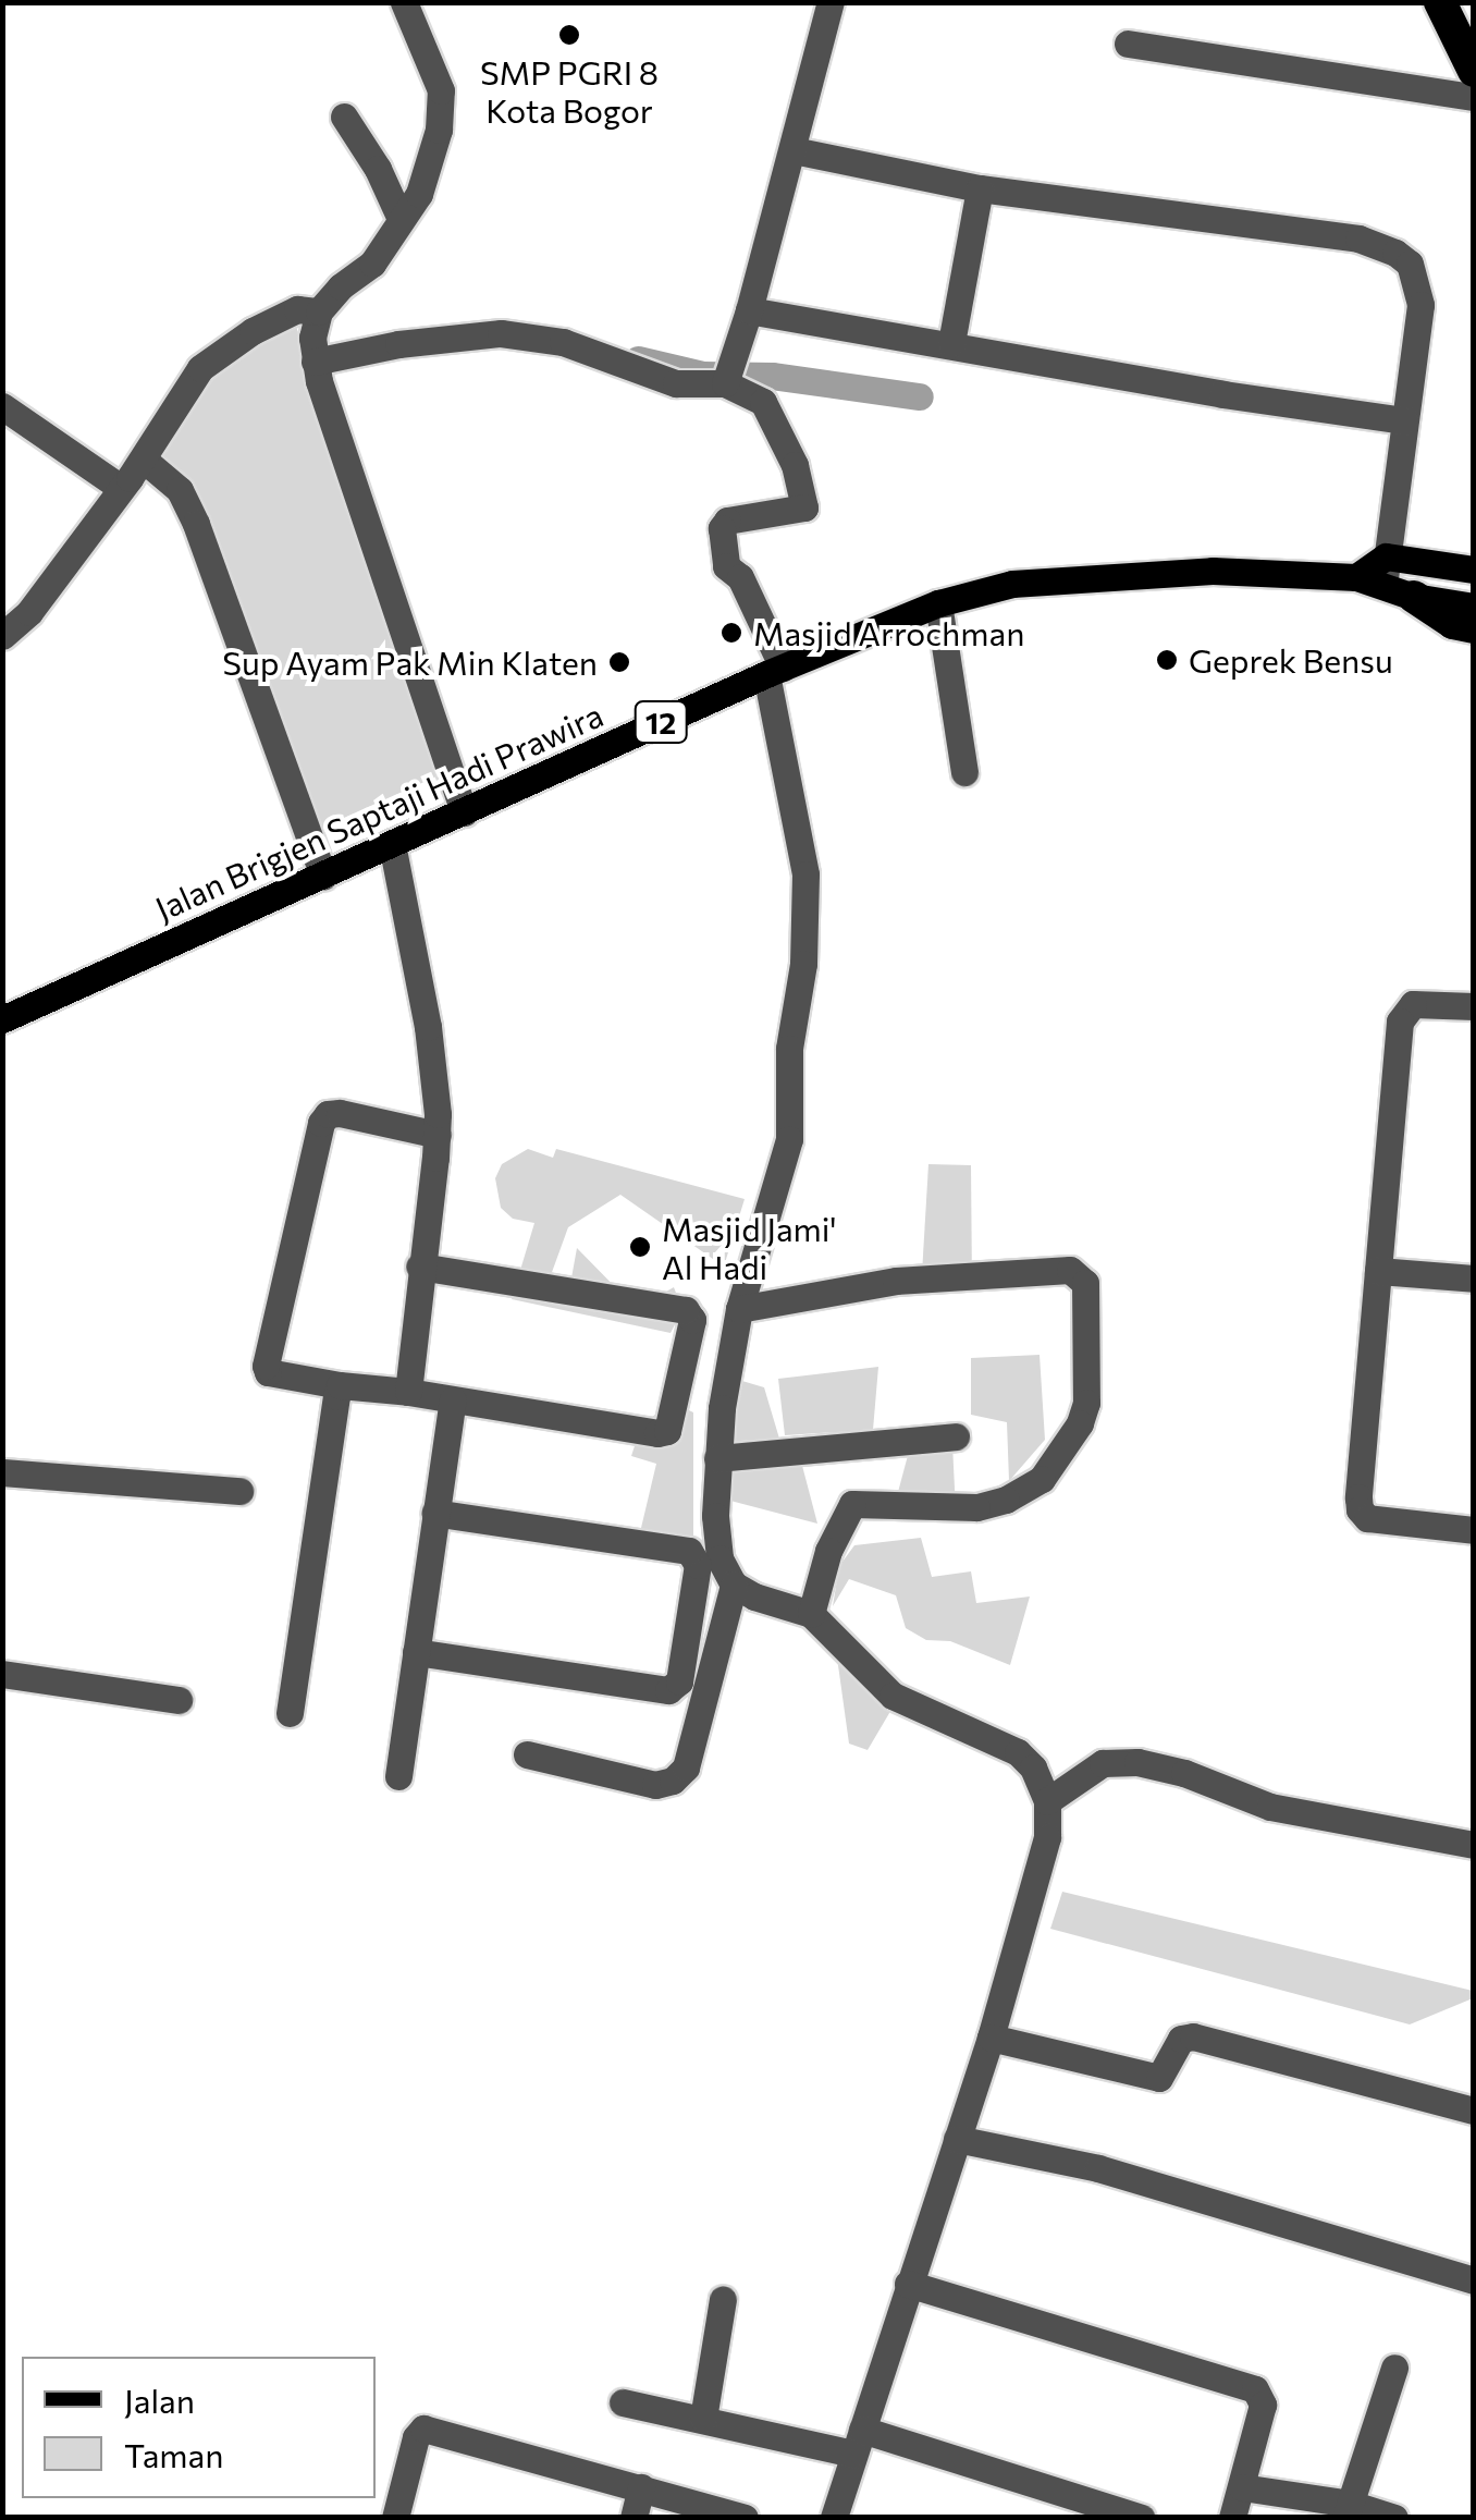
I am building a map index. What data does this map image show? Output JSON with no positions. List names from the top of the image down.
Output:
{
  "streets": {
    "main road": ["12", "Jalan Brigjen Saptaji Hadi Prawira"]
  },
  "crossings": [
    ["12", "Jalan Brigjen Saptaji Hadi Prawira"]
  ],
  "places": [
    "SMP PGRI 8 Kota Bogor",
    "Masjid Arrochman",
    "Geprek Bensu",
    "Sup Ayam Pak Min Klaten",
    "Masjid Jami' Al Hadi"
  ],
  "legend": ["Jalan", "Taman"]
}
